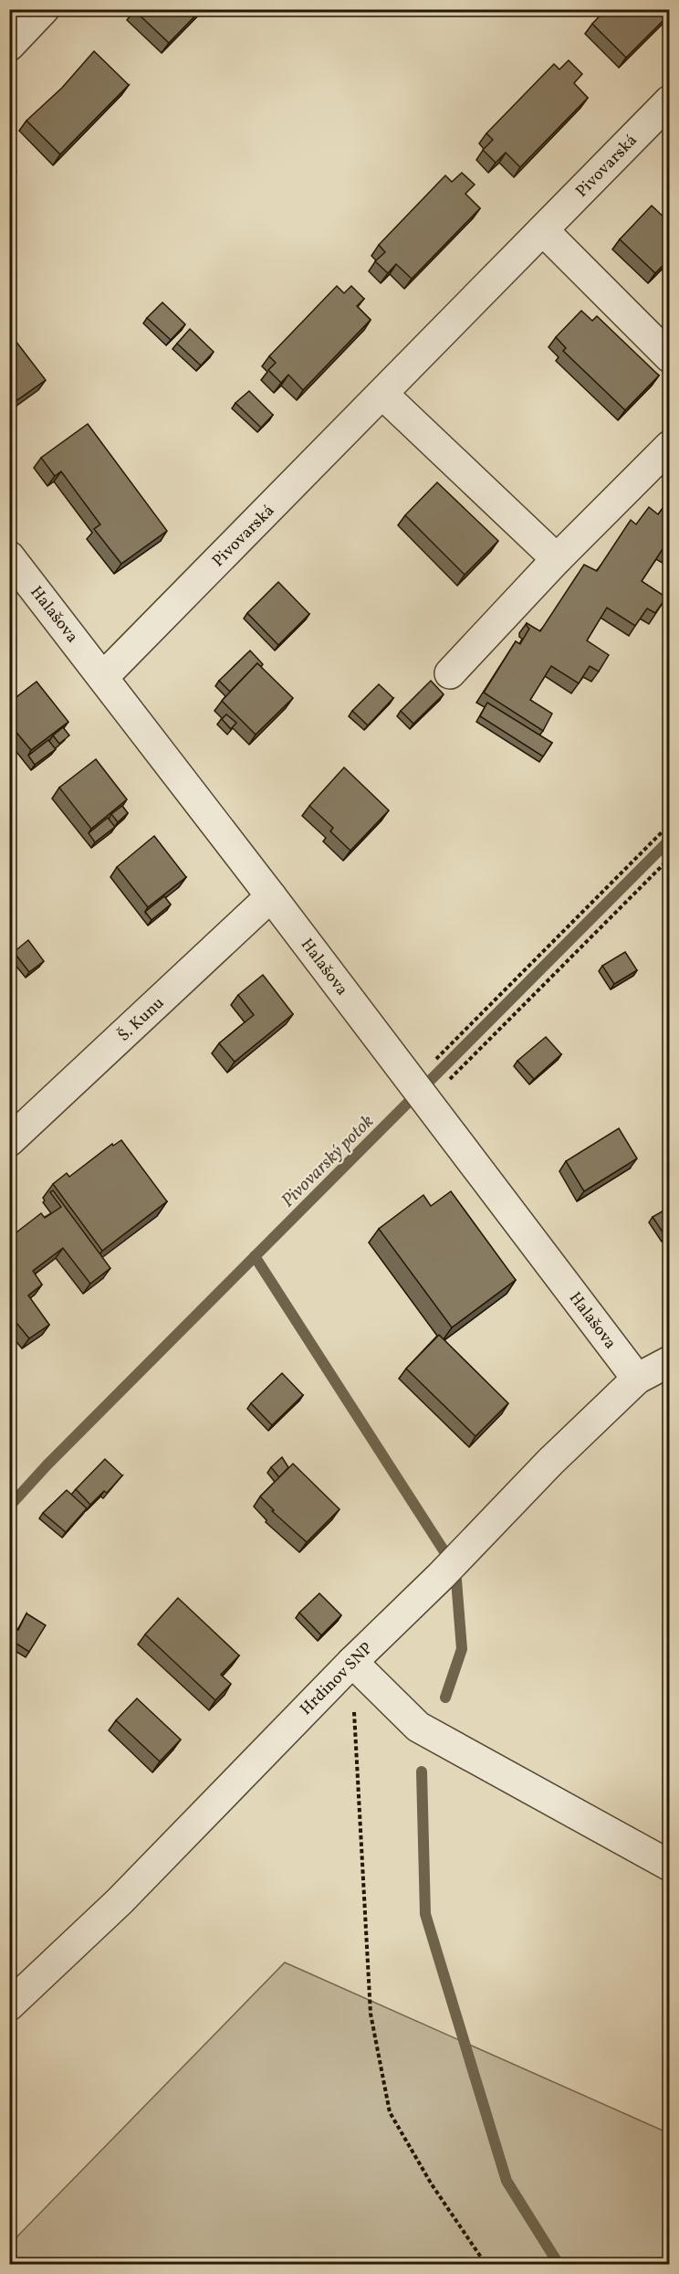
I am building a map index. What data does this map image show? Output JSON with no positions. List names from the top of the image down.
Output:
{
  "streets": {
    "street": [
      "Pivovarská",
      "Halašova",
      "Š. Kunu",
      "Hrdinov SNP"
    ]
  },
  "crossings": [
    ["Pivovarská", "Halašova"],
    ["Halašova", "Š. Kunu"],
    ["Halašova", "Hrdinov SNP"]
  ],
  "water": ["Pivovarský potok"]
}
